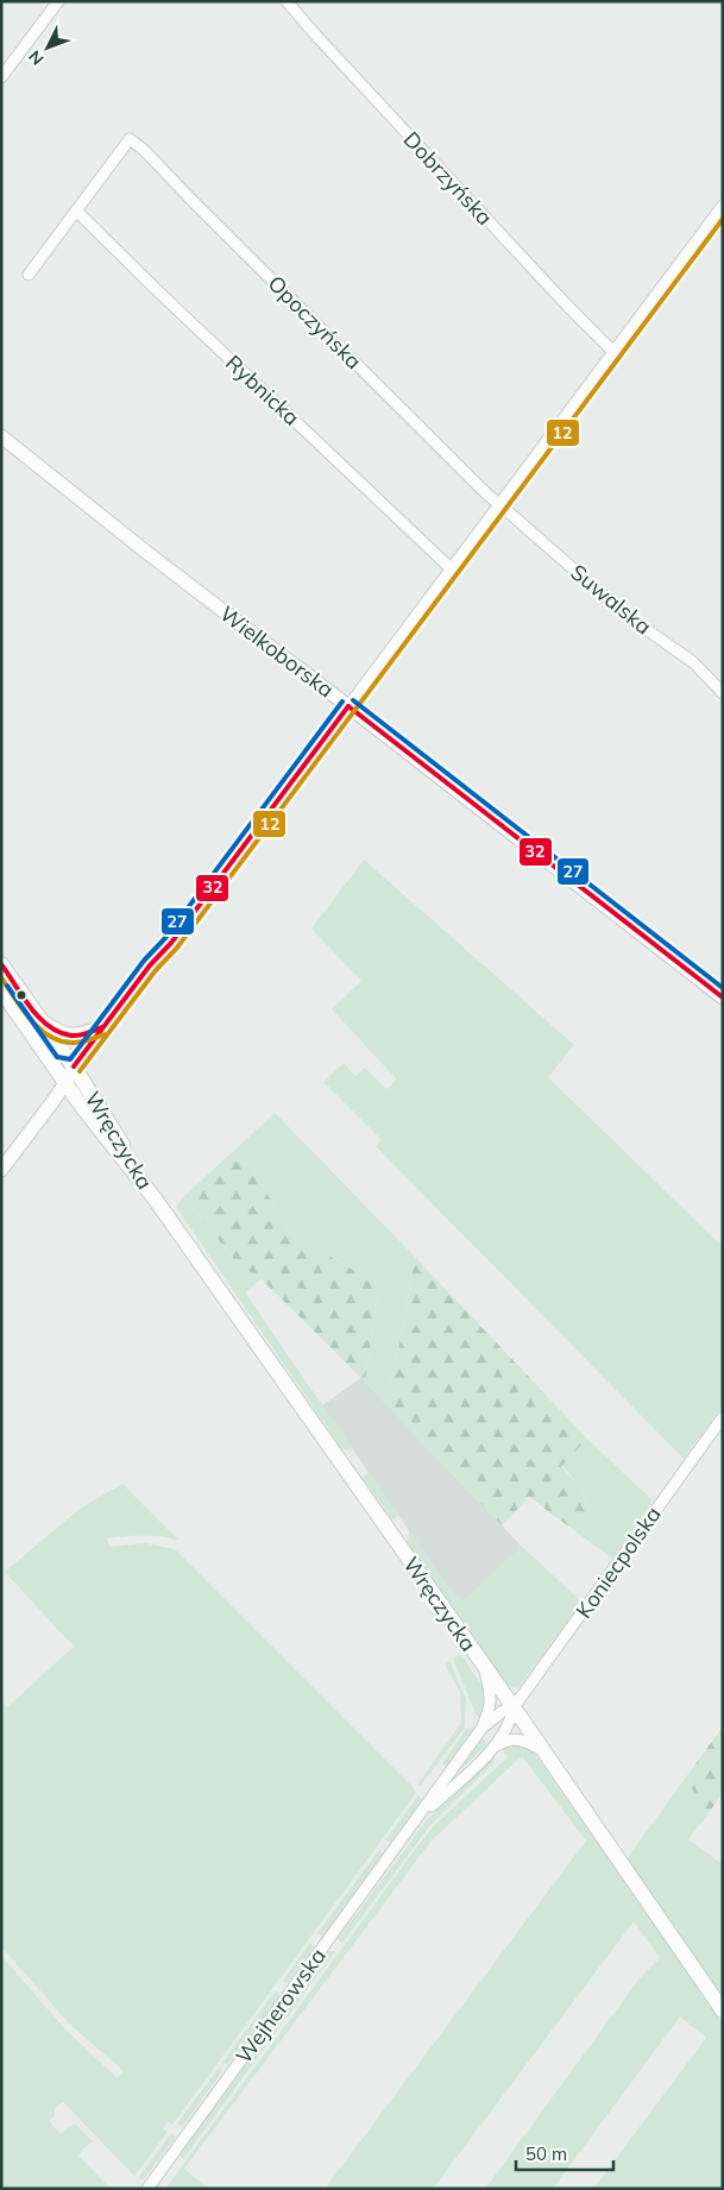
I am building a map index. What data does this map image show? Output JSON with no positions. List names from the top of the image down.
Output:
{
  "streets": {
    "main road": ["Wręczycka"],
    "street": [
      "Dobrzyńska",
      "Opoczyńska",
      "Rybnicka",
      "Suwalska",
      "Wielkoborska",
      "Koniecpolska",
      "Wejherowska"
    ]
  },
  "crossings": [
    ["Opoczyńska", "Rybnicka"],
    ["Opoczyńska", "Suwalska"],
    ["Wręczycka", "Koniecpolska"]
  ],
  "lines": ["transit line 12", "transit line 27", "transit line 32"],
  "scale_bar": "50 m",
  "north": "bottom left"
}
